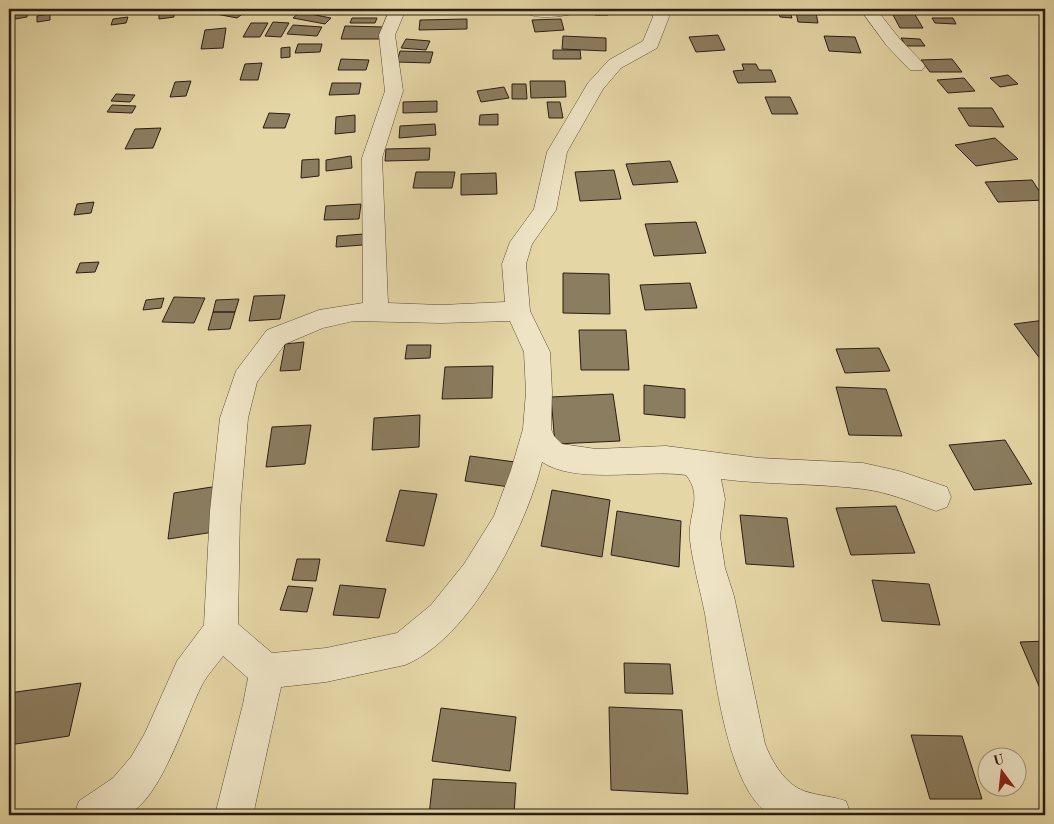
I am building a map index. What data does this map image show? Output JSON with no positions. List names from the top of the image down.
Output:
{
  "north": "top"
}
